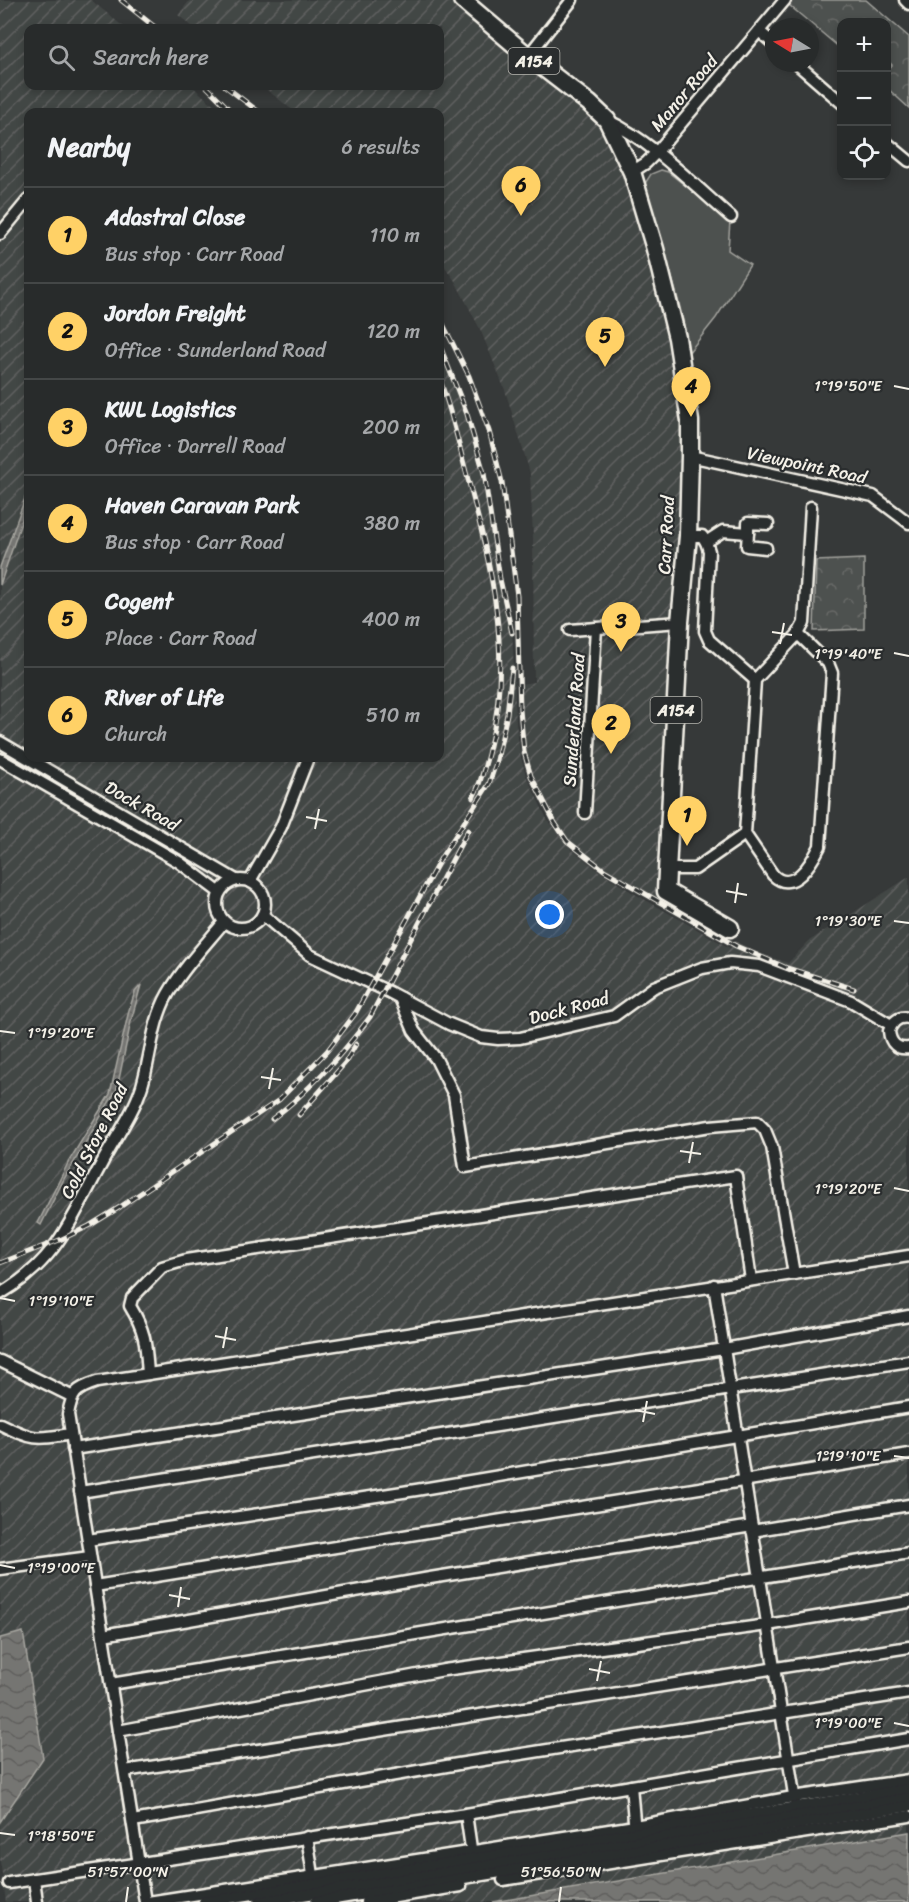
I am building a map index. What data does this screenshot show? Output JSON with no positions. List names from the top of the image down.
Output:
{
  "streets": {
    "main road": ["A154", "Carr Road"],
    "street": [
      "Manor Road",
      "Viewpoint Road",
      "Sunderland Road",
      "Dock Road",
      "Cold Store Road"
    ]
  },
  "crossings": [
    ["A154", "Carr Road"],
    ["Manor Road", "Carr Road"],
    ["Viewpoint Road", "Carr Road"],
    ["Dock Road", "Cold Store Road"]
  ],
  "north": "left",
  "page": {
    "map_buttons": ["+", "−"],
    "search": "Search here",
    "heading": ["Nearby", "6 results"],
    "pins": [
      "6",
      "5",
      "4",
      "3",
      "2",
      "1"
    ],
    "list": [
      {
        "mark": "1",
        "name": "Adastral Close",
        "note": "Bus stop · Carr Road",
        "value": "110 m"
      },
      {
        "mark": "2",
        "name": "Jordon Freight",
        "note": "Office · Sunderland Road",
        "value": "120 m"
      },
      {
        "mark": "3",
        "name": "KWL Logistics",
        "note": "Office · Darrell Road",
        "value": "200 m"
      },
      {
        "mark": "4",
        "name": "Haven Caravan Park",
        "note": "Bus stop · Carr Road",
        "value": "380 m"
      },
      {
        "mark": "5",
        "name": "Cogent",
        "note": "Place · Carr Road",
        "value": "400 m"
      },
      {
        "mark": "6",
        "name": "River of Life",
        "note": "Church",
        "value": "510 m"
      }
    ]
  },
  "coordinates": [
    "1°19'50\"E",
    "1°19'40\"E",
    "1°19'30\"E",
    "1°19'20\"E",
    "1°19'10\"E",
    "1°19'00\"E",
    "1°18'50\"E",
    "51°57'00\"N",
    "51°56'50\"N"
  ]
}
